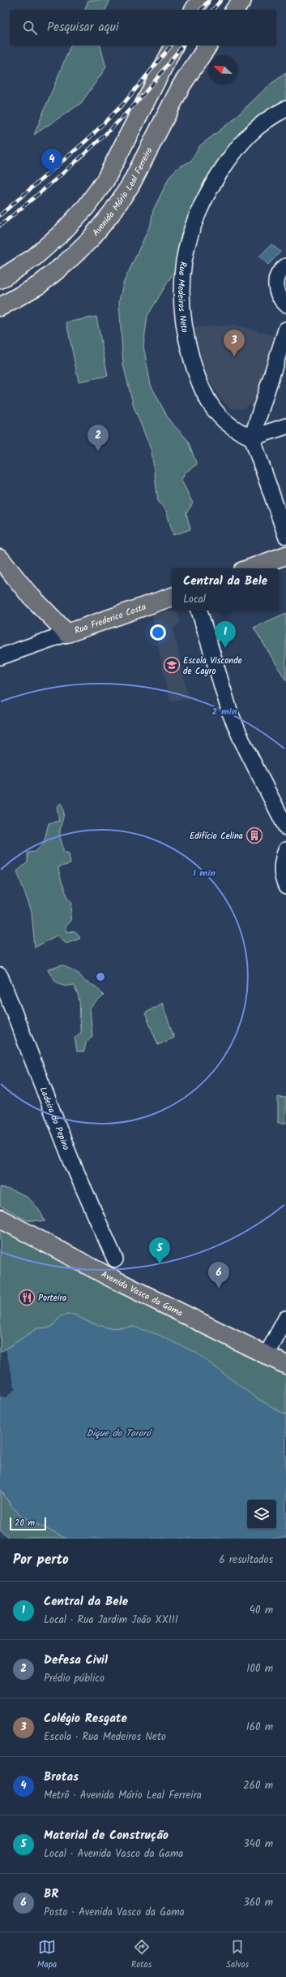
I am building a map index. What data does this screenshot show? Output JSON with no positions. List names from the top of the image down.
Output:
{
  "streets": {
    "main road": ["Avenida Mário Leal Ferreira", "Rua Frederico Costa", "Avenida Vasco da Gama"],
    "street": ["Rua Medeiros Neto", "Ladeira do Pepino"]
  },
  "water": ["Dique do Tororó"],
  "places": {
    "school or university": ["Escola Visconde de Cayro"],
    "building": ["Edifício Celina"],
    "restaurant": ["Porteira"]
  },
  "scale_bar": "20 m",
  "north": "top left",
  "page": {
    "search": "Pesquisar aqui",
    "pins": [
      "4",
      "3",
      "2",
      "1",
      "5",
      "6"
    ],
    "popup": ["Central da Bele", "Local"],
    "scale": "20 m",
    "heading": ["Por perto", "6 resultados"],
    "list": [
      {
        "mark": "1",
        "name": "Central da Bele",
        "note": "Local · Rua Jardim João XXIII",
        "value": "40 m"
      },
      {
        "mark": "2",
        "name": "Defesa Civil",
        "note": "Prédio público",
        "value": "100 m"
      },
      {
        "mark": "3",
        "name": "Colégio Resgate",
        "note": "Escola · Rua Medeiros Neto",
        "value": "160 m"
      },
      {
        "mark": "4",
        "name": "Brotas",
        "note": "Metrô · Avenida Mário Leal Ferreira",
        "value": "260 m"
      },
      {
        "mark": "5",
        "name": "Material de Construção",
        "note": "Local · Avenida Vasco da Gama",
        "value": "340 m"
      },
      {
        "mark": "6",
        "name": "BR",
        "note": "Posto · Avenida Vasco da Gama",
        "value": "360 m"
      }
    ],
    "nav": ["Mapa", "Rotas", "Salvos"]
  },
  "rings": ["2 min", "1 min"]
}
